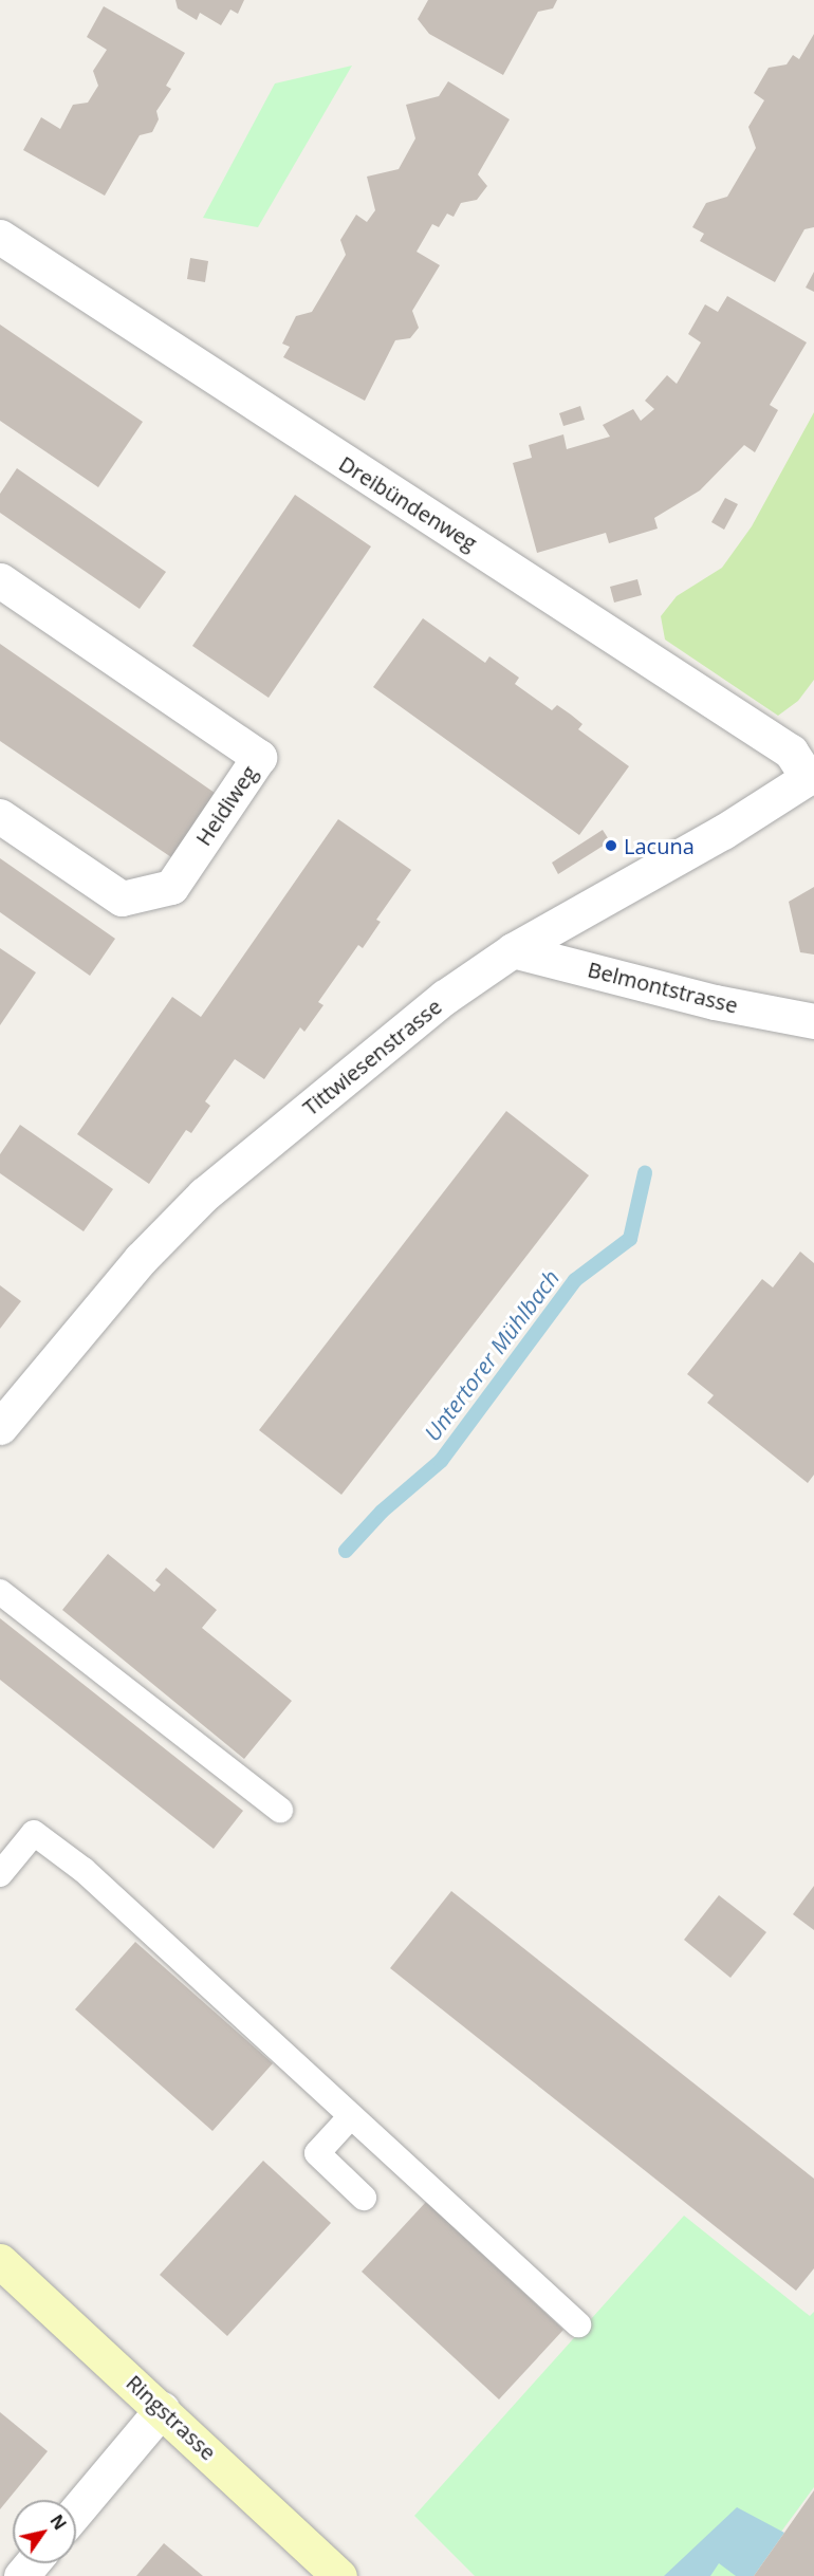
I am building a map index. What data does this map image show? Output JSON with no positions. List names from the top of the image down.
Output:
{
  "streets": {
    "main road": ["Ringstrasse"],
    "street": [
      "Dreibündenweg",
      "Heidiweg",
      "Belmontstrasse",
      "Tittwiesenstrasse"
    ]
  },
  "crossings": [
    ["Dreibündenweg", "Tittwiesenstrasse"],
    ["Belmontstrasse", "Tittwiesenstrasse"]
  ],
  "water": ["Untertorer Mühlbach"],
  "places": ["Lacuna"],
  "north": "top right"
}
